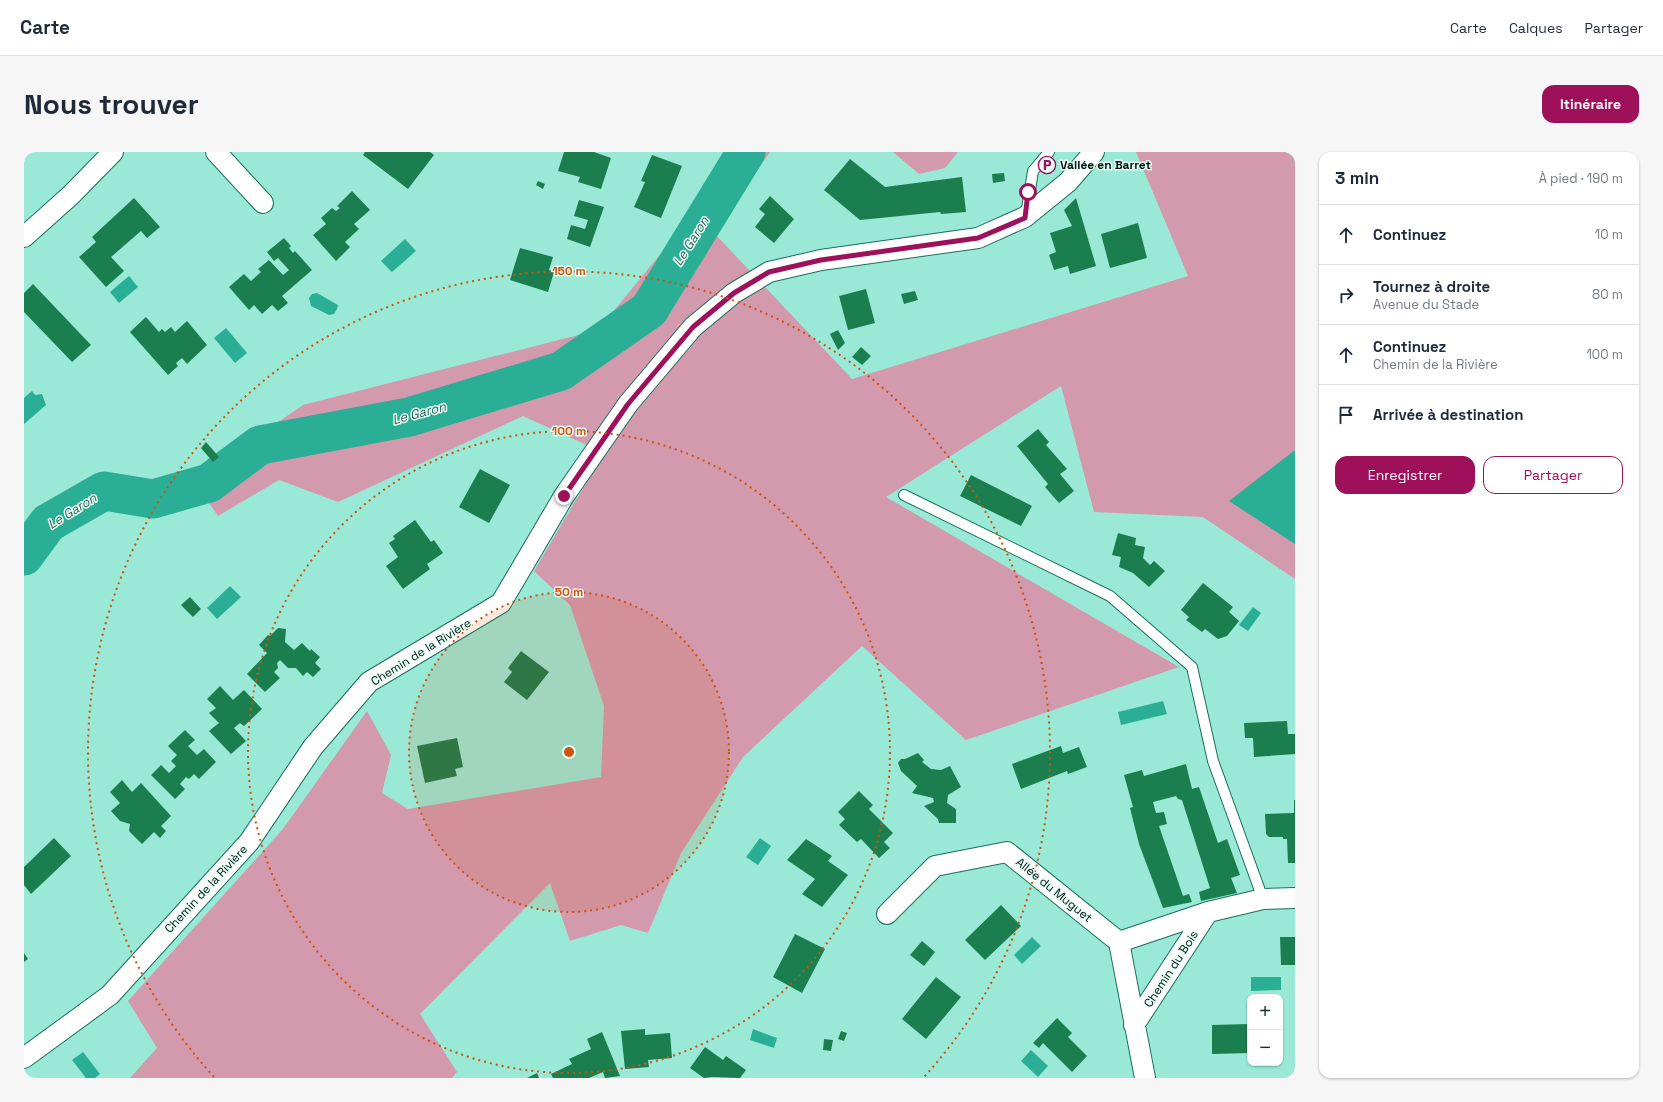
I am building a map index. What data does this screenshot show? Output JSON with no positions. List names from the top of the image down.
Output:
{
  "streets": {
    "street": ["Chemin de la Rivière", "Allée du Muguet", "Chemin du Bois"]
  },
  "crossings": [
    ["Allée du Muguet", "Chemin du Bois"]
  ],
  "water": ["Le Garon"],
  "places": {
    "parking": ["Vallée en Barret"]
  },
  "page": {
    "header": "Carte",
    "nav": ["Carte", "Calques", "Partager"],
    "buttons": [
      "Itinéraire",
      ["Enregistrer", "Partager"]
    ],
    "title": "Nous trouver",
    "heading": ["3 min", "À pied · 190 m"],
    "list": [
      ["Continuez", "10 m"],
      ["Tournez à droite", "Avenue du Stade", "80 m"],
      ["Continuez", "Chemin de la Rivière", "100 m"],
      "Arrivée à destination"
    ],
    "map_buttons": ["+", "−"]
  },
  "rings": ["150 m", "100 m", "50 m"]
}
